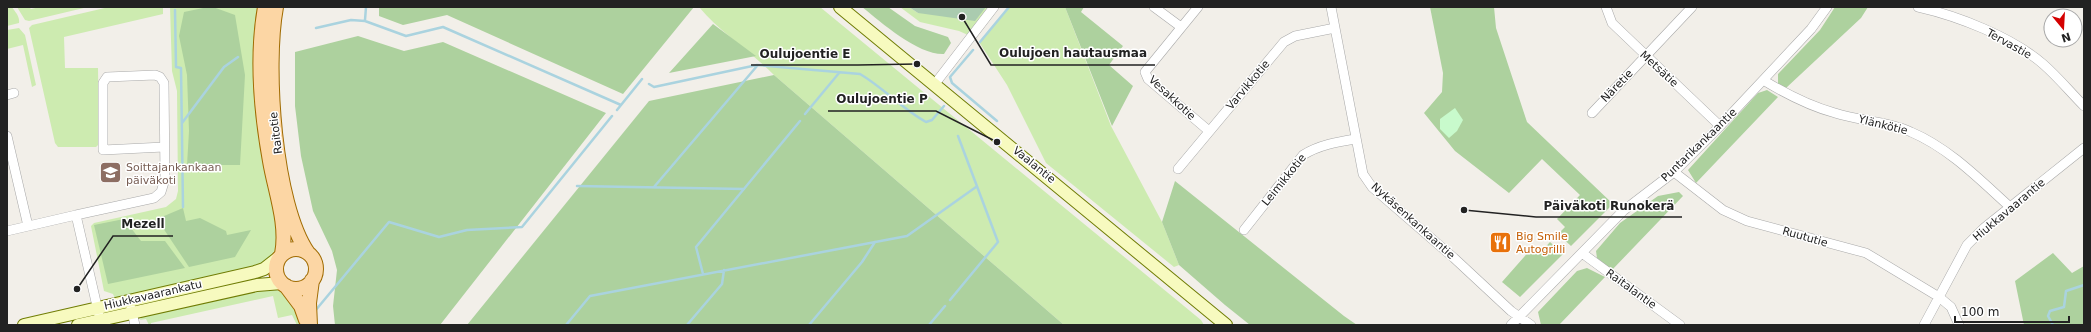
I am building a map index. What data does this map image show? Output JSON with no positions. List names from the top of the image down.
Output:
{
  "streets": {
    "main road": ["Raitotie"],
    "street": [
      "Tervastie",
      "Metsätie",
      "Varvikkotie",
      "Näretie",
      "Vesakkotie",
      "Ylänkötie",
      "Puntarikankaantie",
      "Vaalantie",
      "Leimikkotie",
      "Hiukkavaarantie",
      "Nykäsenkankaantie",
      "Ruututie",
      "Raitalantie",
      "Hiukkavaarankatu"
    ]
  },
  "crossings": [
    ["Metsätie", "Näretie"],
    ["Metsätie", "Puntarikankaantie"],
    ["Varvikkotie", "Vesakkotie"],
    ["Varvikkotie", "Nykäsenkankaantie"],
    ["Ylänkötie", "Puntarikankaantie"],
    ["Ylänkötie", "Hiukkavaarantie"],
    ["Raitotie", "Hiukkavaarankatu"],
    ["Puntarikankaantie", "Nykäsenkankaantie"],
    ["Puntarikankaantie", "Ruututie"],
    ["Puntarikankaantie", "Raitalantie"],
    ["Leimikkotie", "Nykäsenkankaantie"],
    ["Hiukkavaarantie", "Ruututie"]
  ],
  "places": {
    "other": [
      "Oulujoen hautausmaa",
      "Oulujoentie E",
      "Oulujoentie P",
      "Päiväkoti Runokerä",
      "Mezell"
    ],
    "school or university": ["Soittajankankaan päiväkoti"],
    "restaurant": ["Big Smile Autogrilli"]
  },
  "scale_bar": "100 m",
  "north": "bottom"
}
